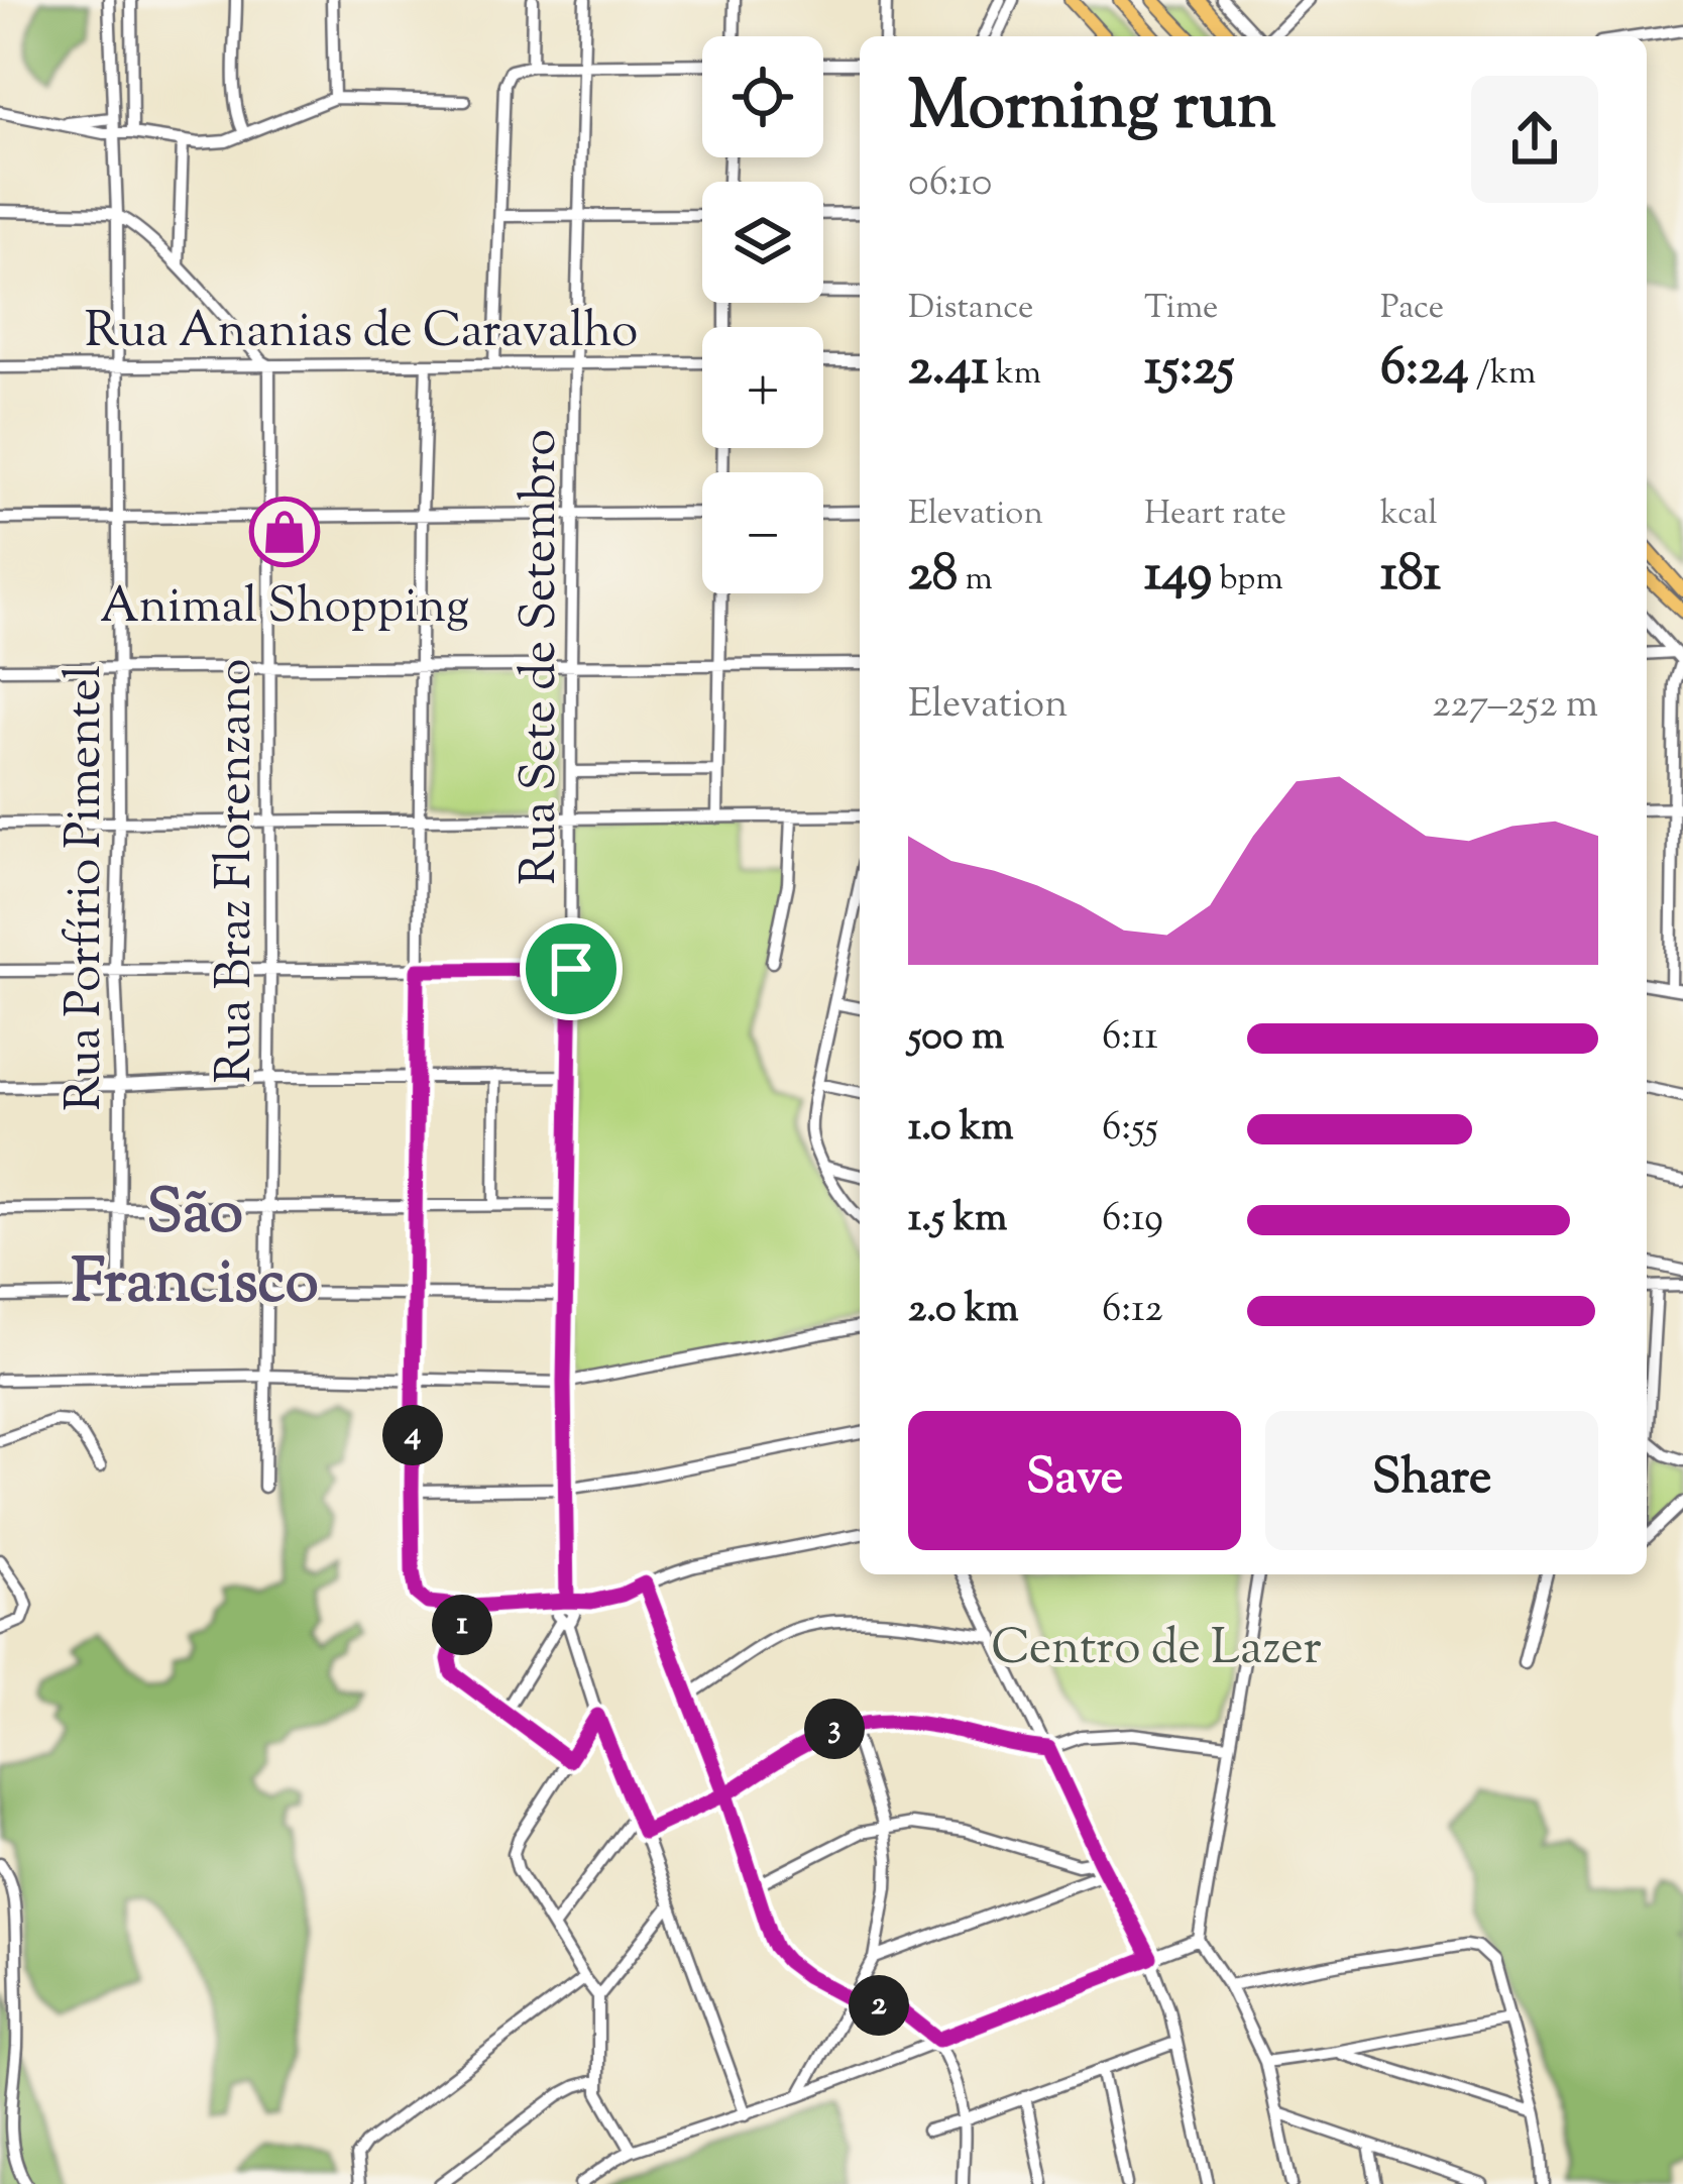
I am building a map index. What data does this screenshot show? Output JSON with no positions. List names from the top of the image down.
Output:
{
  "streets": {
    "street": [
      "Rua Ananias de Caravalho",
      "Rua Sete de Setembro",
      "Rua Braz Florenzano",
      "Rua Porfírio Pimentel"
    ]
  },
  "crossings": [
    ["Rua Ananias de Caravalho", "Rua Sete de Setembro"],
    ["Rua Ananias de Caravalho", "Rua Braz Florenzano"],
    ["Rua Ananias de Caravalho", "Rua Porfírio Pimentel"]
  ],
  "districts": ["São Francisco"],
  "parks": ["Centro de Lazer"],
  "places": {
    "shop": ["Animal Shopping"]
  },
  "page": {
    "map_buttons": ["+", "−"],
    "heading": ["Morning run", "06:10"],
    "stats": [
      ["Distance", "2.41 km"],
      ["Time", "15:25"],
      ["Pace", "6:24 /km"],
      ["Elevation", "28 m"],
      ["Heart rate", "149 bpm"],
      ["kcal", "181"]
    ],
    "chart": ["Elevation", "227–252 m"],
    "list": [
      {
        "name": "500 m",
        "note": "6:11"
      },
      {
        "name": "1.0 km",
        "note": "6:55"
      },
      {
        "name": "1.5 km",
        "note": "6:19"
      },
      {
        "name": "2.0 km",
        "note": "6:12"
      }
    ],
    "buttons": ["Save", "Share"],
    "pins": [
      "4",
      "1",
      "3",
      "2"
    ]
  }
}
